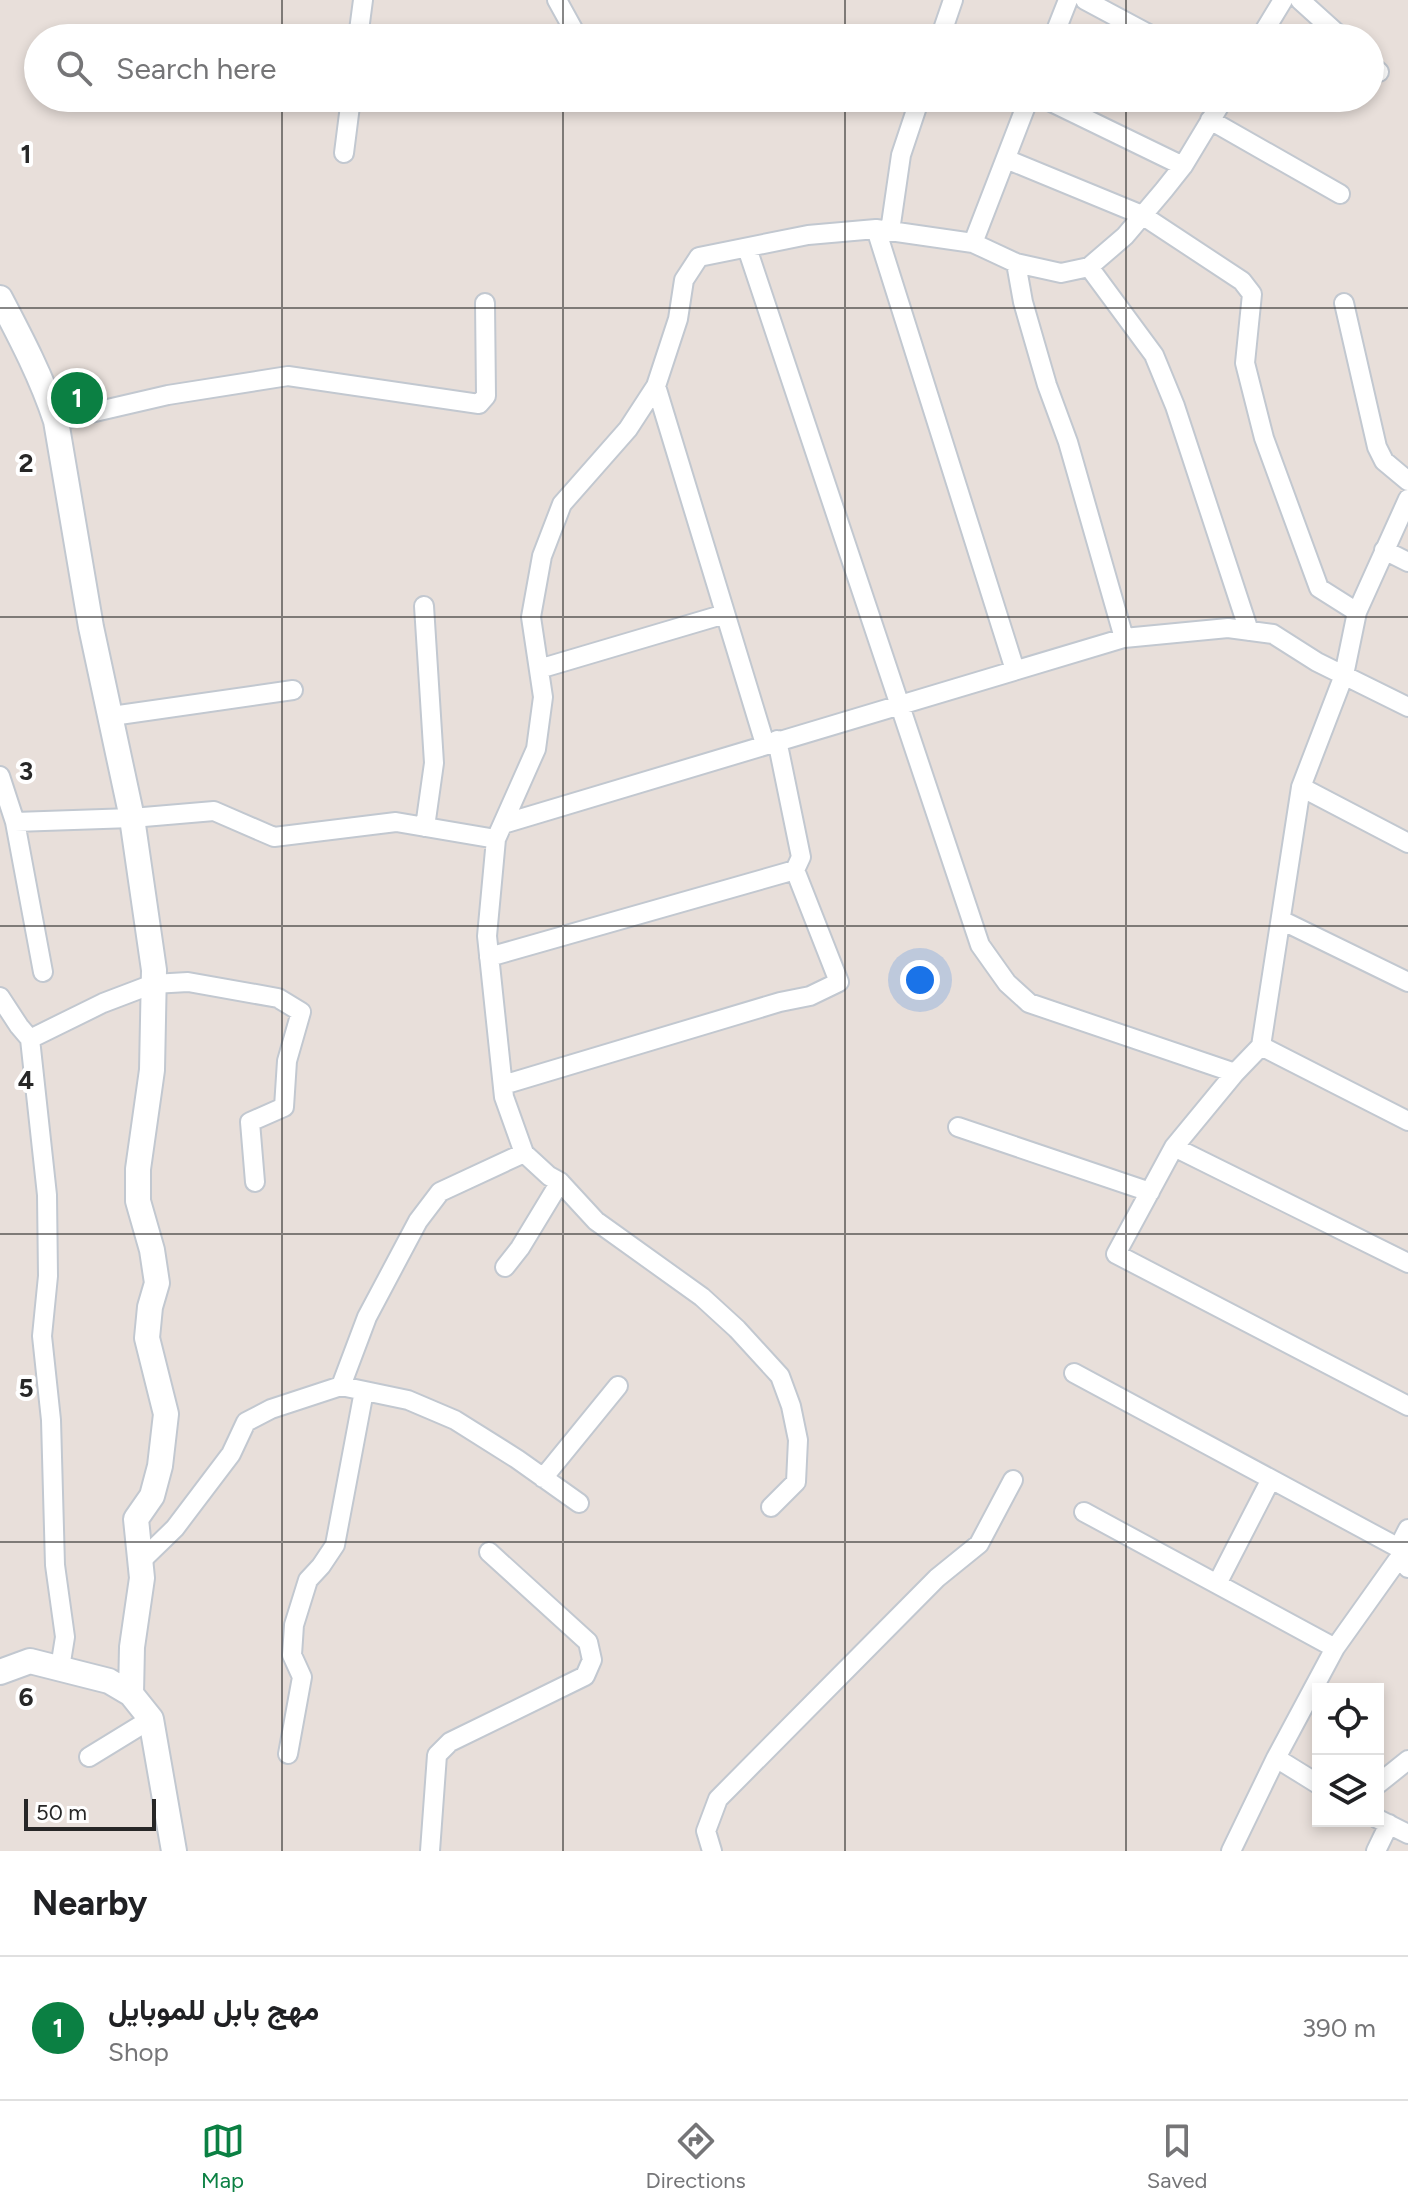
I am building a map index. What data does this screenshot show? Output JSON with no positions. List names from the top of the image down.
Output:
{
  "scale_bar": "50 m",
  "page": {
    "search": "Search here",
    "pins": "1",
    "scale": "50 m",
    "heading": "Nearby",
    "list": [
      {
        "mark": "1",
        "name": "مهج بابل للموبايل",
        "note": "Shop",
        "value": "390 m"
      }
    ],
    "nav": ["Map", "Directions", "Saved"]
  },
  "grid": {
    "rows": [
      "1",
      "2",
      "3",
      "4",
      "5",
      "6"
    ]
  }
}
